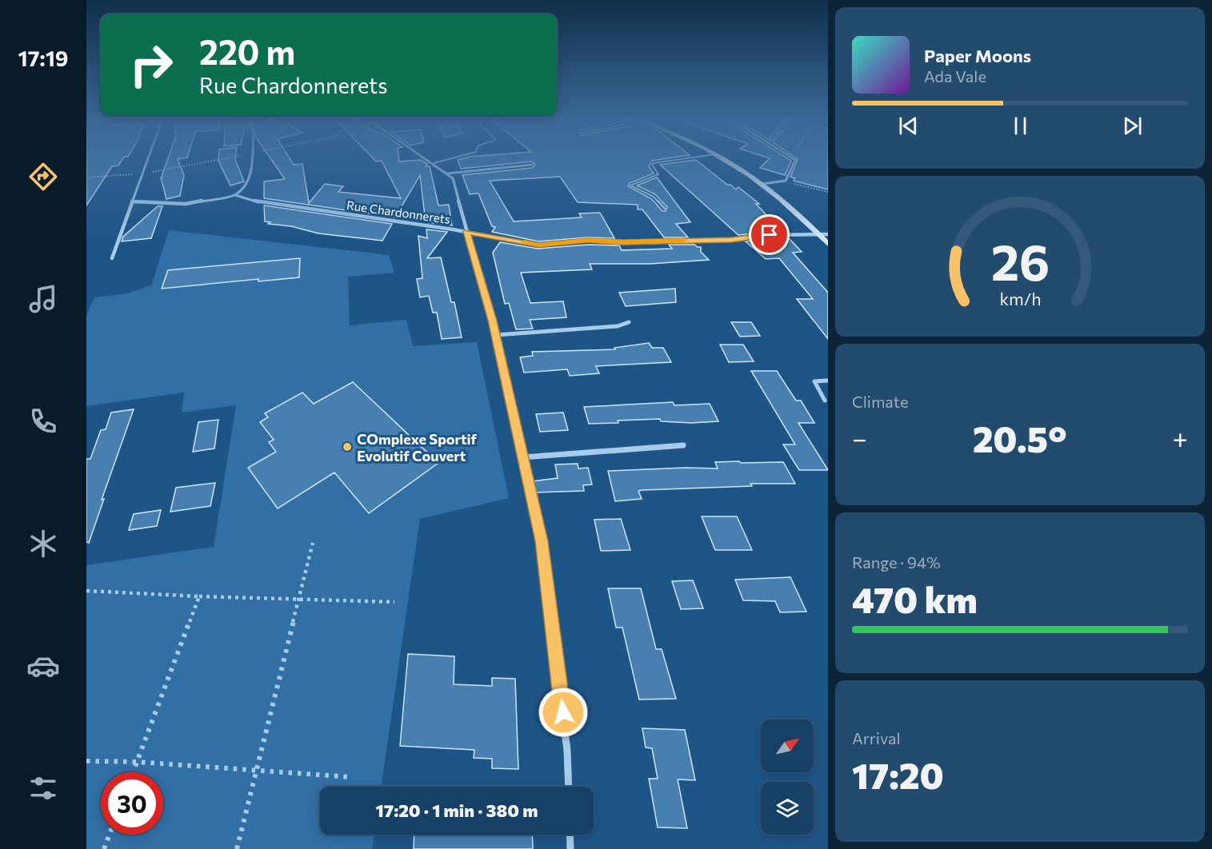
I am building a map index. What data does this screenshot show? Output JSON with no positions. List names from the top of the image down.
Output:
{
  "streets": {
    "street": ["Rue Chardonnerets"]
  },
  "places": ["COmplexe Sportif Evolutif Couvert"],
  "north": "top right",
  "page": {
    "tabs": "17:19",
    "turn": ["220 m", "Rue Chardonnerets"],
    "song": ["Paper Moons", "Ada Vale"],
    "tile": [
      "Climate",
      ["Range · 94%", "470 km"],
      ["Arrival", "17:20"]
    ],
    "heat": ["−", "20.5°", "+"],
    "limit": "30",
    "trip": "17:20 · 1 min · 380 m",
    "gauge": ["26", "km/h"]
  }
}
